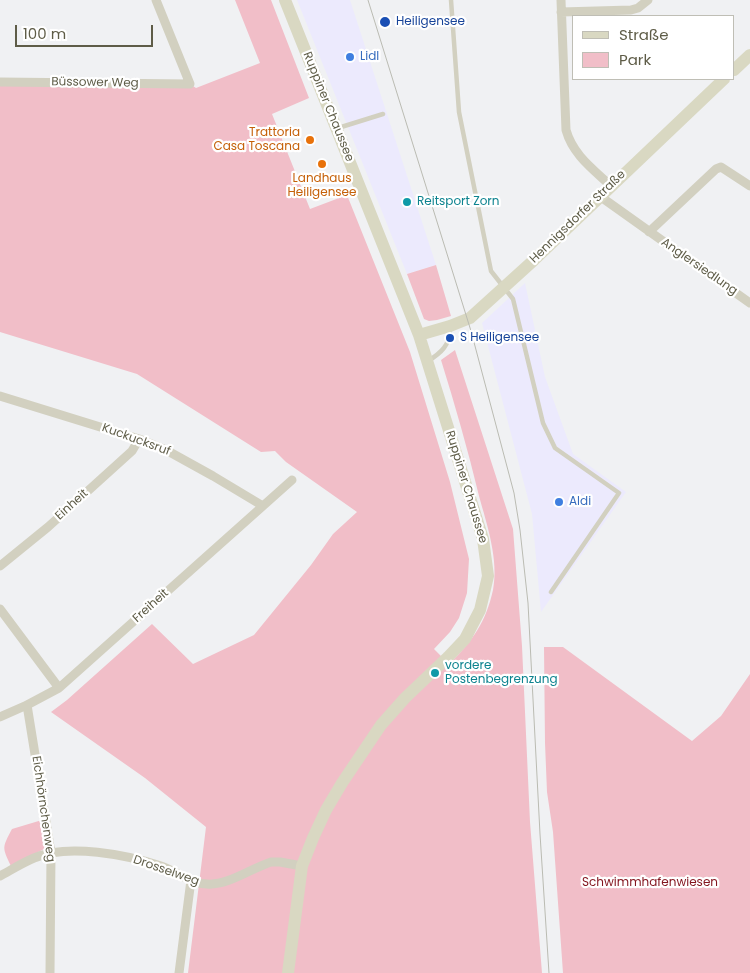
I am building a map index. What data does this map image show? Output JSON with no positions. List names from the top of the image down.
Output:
{
  "streets": {
    "main road": ["Ruppiner Chaussee", "Hennigsdorfer Straße"],
    "street": [
      "Büssower Weg",
      "Anglersiedlung",
      "Kuckucksruf",
      "Einheit",
      "Freiheit",
      "Eichhörnchenweg",
      "Drosselweg"
    ]
  },
  "crossings": [
    ["Ruppiner Chaussee", "Hennigsdorfer Straße"],
    ["Ruppiner Chaussee", "Drosselweg"],
    ["Hennigsdorfer Straße", "Anglersiedlung"],
    ["Kuckucksruf", "Einheit"],
    ["Kuckucksruf", "Freiheit"],
    ["Freiheit", "Eichhörnchenweg"],
    ["Eichhörnchenweg", "Drosselweg"]
  ],
  "parks": ["Schwimmhafenwiesen"],
  "places": [
    "Heiligensee",
    "Lidl",
    "Trattoria Casa Toscana",
    "Landhaus Heiligensee",
    "Reitsport Zorn",
    "S Heiligensee",
    "Aldi",
    "vordere Postenbegrenzung"
  ],
  "legend": ["Straße", "Park"],
  "scale_bar": "100 m"
}
